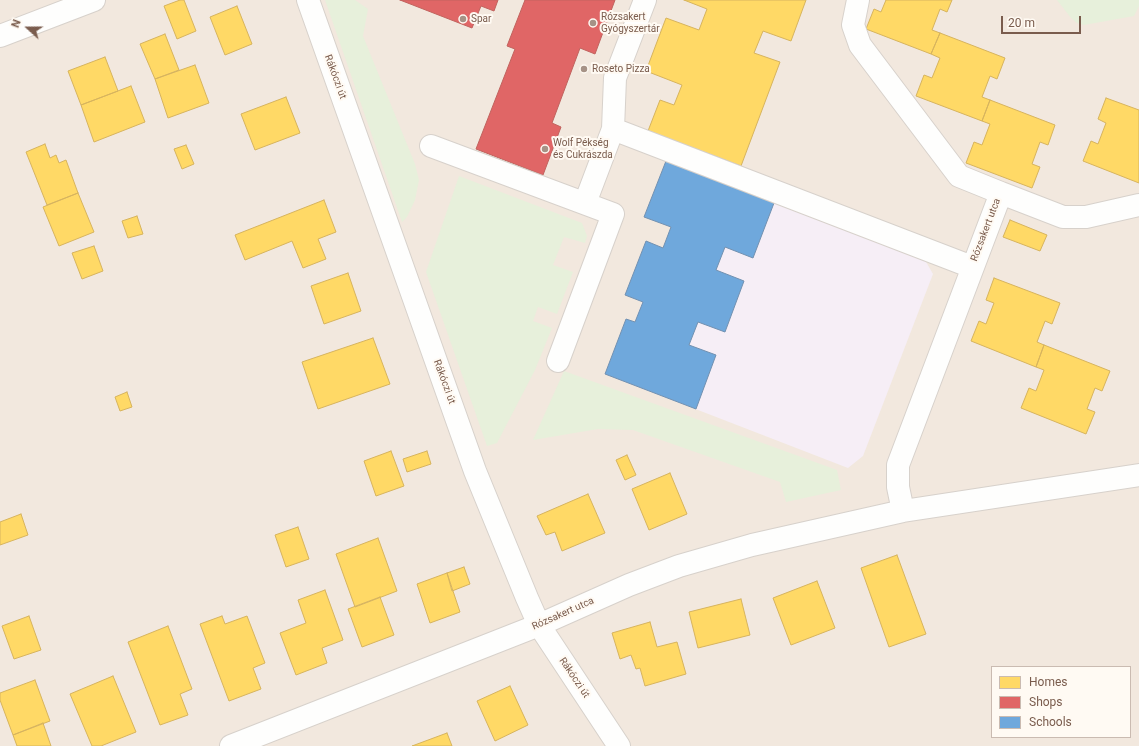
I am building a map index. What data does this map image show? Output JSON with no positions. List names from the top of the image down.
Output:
{
  "streets": {
    "street": ["Rákóczi út", "Rózsakert utca"]
  },
  "crossings": [
    ["Rákóczi út", "Rózsakert utca"]
  ],
  "places": [
    "Spar",
    "Rózsakert Gyógyszertár",
    "Roseto Pizza",
    "Wolf Pékség és Cukrászda"
  ],
  "legend": ["Homes", "Shops", "Schools"],
  "scale_bar": "20 m",
  "north": "left"
}
